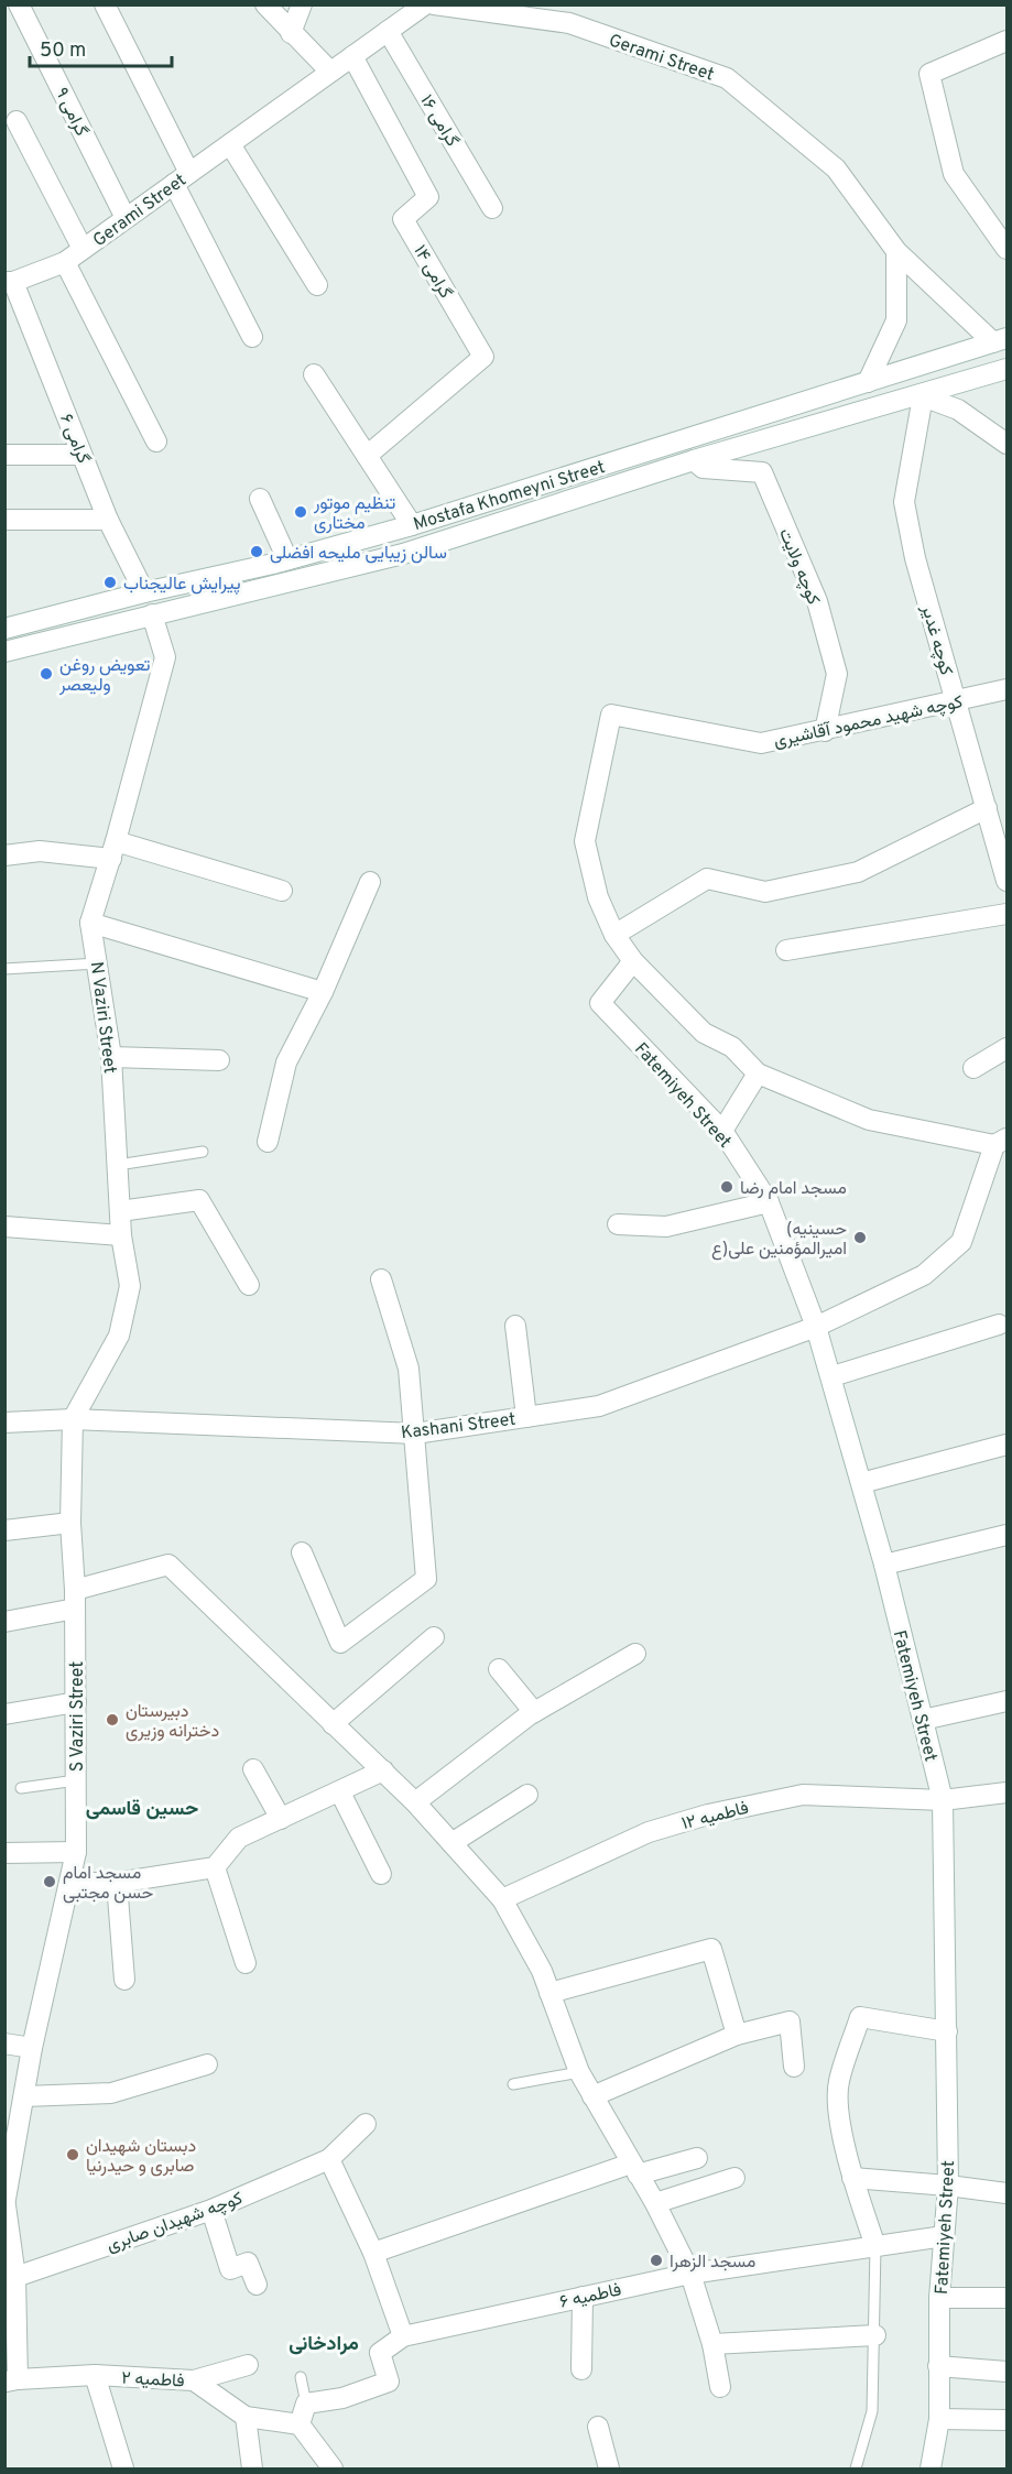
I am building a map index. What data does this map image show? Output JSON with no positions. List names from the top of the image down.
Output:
{
  "streets": {
    "street": [
      "Gerami Street",
      "گرامی ۹",
      "گرامی ۱۶",
      "گرامی ۱۴",
      "گرامی ۶",
      "Mostafa Khomeyni Street",
      "کوچه ولایت",
      "کوچه غدیر",
      "کوچه شهید محمود آقاشیری",
      "N Vaziri Street",
      "Fatemiyeh Street",
      "Kashani Street",
      "S Vaziri Street",
      "فاطمیه ۱۲",
      "کوچه شهیدان صابری",
      "فاطمیه ۶",
      "فاطمیه ۲"
    ]
  },
  "crossings": [
    ["Gerami Street", "گرامی ۹"],
    ["Gerami Street", "گرامی ۱۶"],
    ["Gerami Street", "گرامی ۱۴"],
    ["Gerami Street", "گرامی ۶"],
    ["Gerami Street", "Mostafa Khomeyni Street"],
    ["گرامی ۶", "Mostafa Khomeyni Street"],
    ["گرامی ۶", "N Vaziri Street"],
    ["Mostafa Khomeyni Street", "کوچه ولایت"],
    ["Mostafa Khomeyni Street", "کوچه غدیر"],
    ["Mostafa Khomeyni Street", "N Vaziri Street"],
    ["کوچه ولایت", "کوچه شهید محمود آقاشیری"],
    ["کوچه غدیر", "کوچه شهید محمود آقاشیری"],
    ["N Vaziri Street", "Kashani Street"],
    ["N Vaziri Street", "S Vaziri Street"],
    ["Fatemiyeh Street", "Kashani Street"],
    ["Fatemiyeh Street", "فاطمیه ۱۲"],
    ["Fatemiyeh Street", "فاطمیه ۶"],
    ["Kashani Street", "S Vaziri Street"],
    ["S Vaziri Street", "کوچه شهیدان صابری"],
    ["S Vaziri Street", "فاطمیه ۲"]
  ],
  "districts": ["حسین قاسمی", "مرادخانی"],
  "places": [
    "تنظیم موتور مختاری",
    "سالن زیبایی ملیحه افضلی",
    "پیرایش عالیجناب",
    "تعویض روغن ولیعصر",
    "مسجد امام رضا",
    "(حسینیه امیرالمؤمنین علی(ع",
    "دبیرستان دخترانه وزیری",
    "مسجد امام حسن مجتبی",
    "دبستان شهیدان صابری و حیدرنیا",
    "مسجد الزهرا"
  ],
  "scale_bar": "50 m"
}
